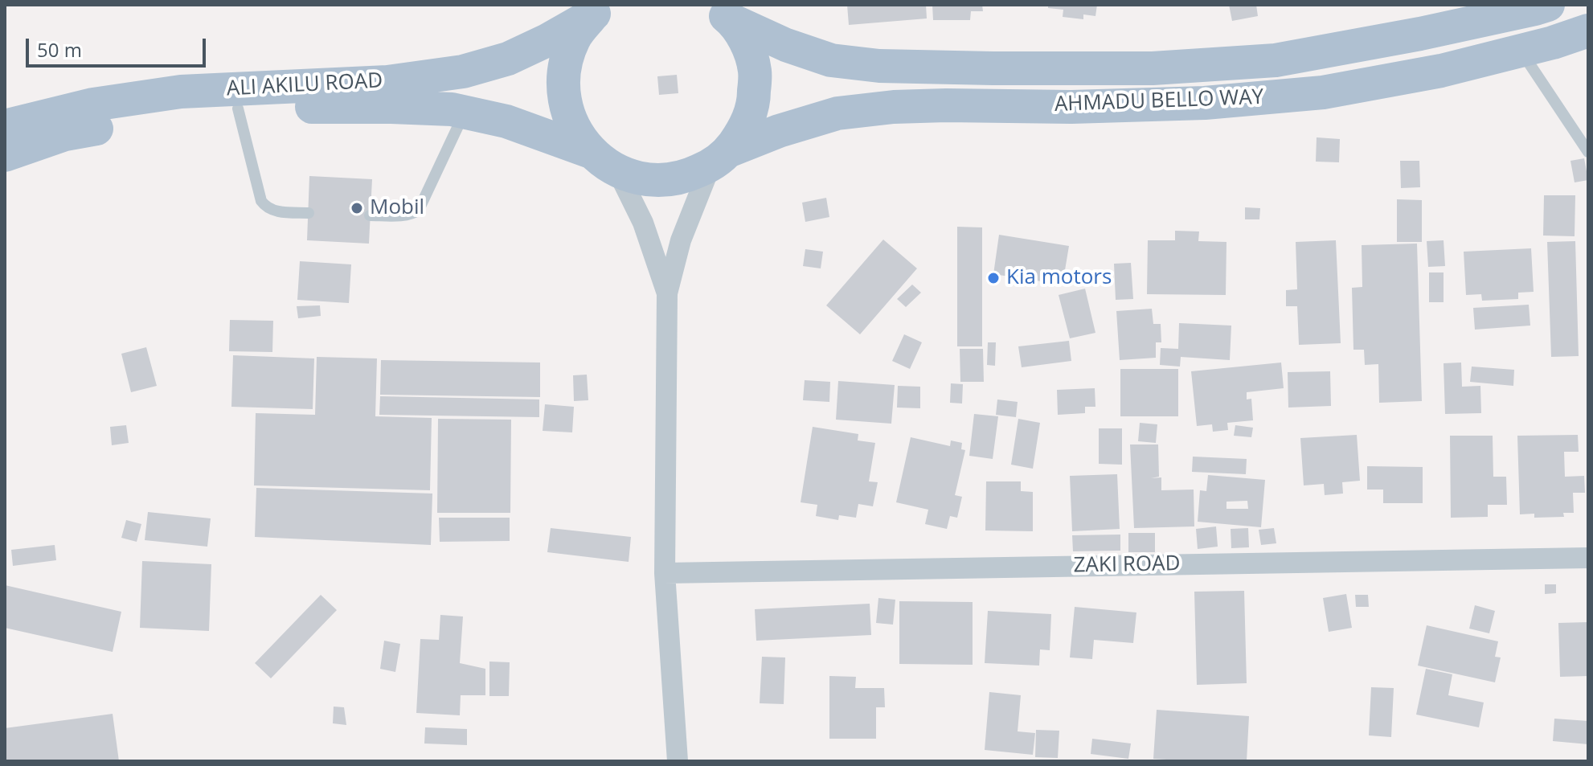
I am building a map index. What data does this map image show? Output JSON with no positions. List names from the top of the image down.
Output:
{
  "streets": {
    "main road": ["ALI AKILU ROAD", "AHMADU BELLO WAY"],
    "street": ["ZAKI ROAD"]
  },
  "crossings": [
    ["ALI AKILU ROAD", "AHMADU BELLO WAY"]
  ],
  "places": ["Mobil", "Kia motors"],
  "scale_bar": "50 m"
}
